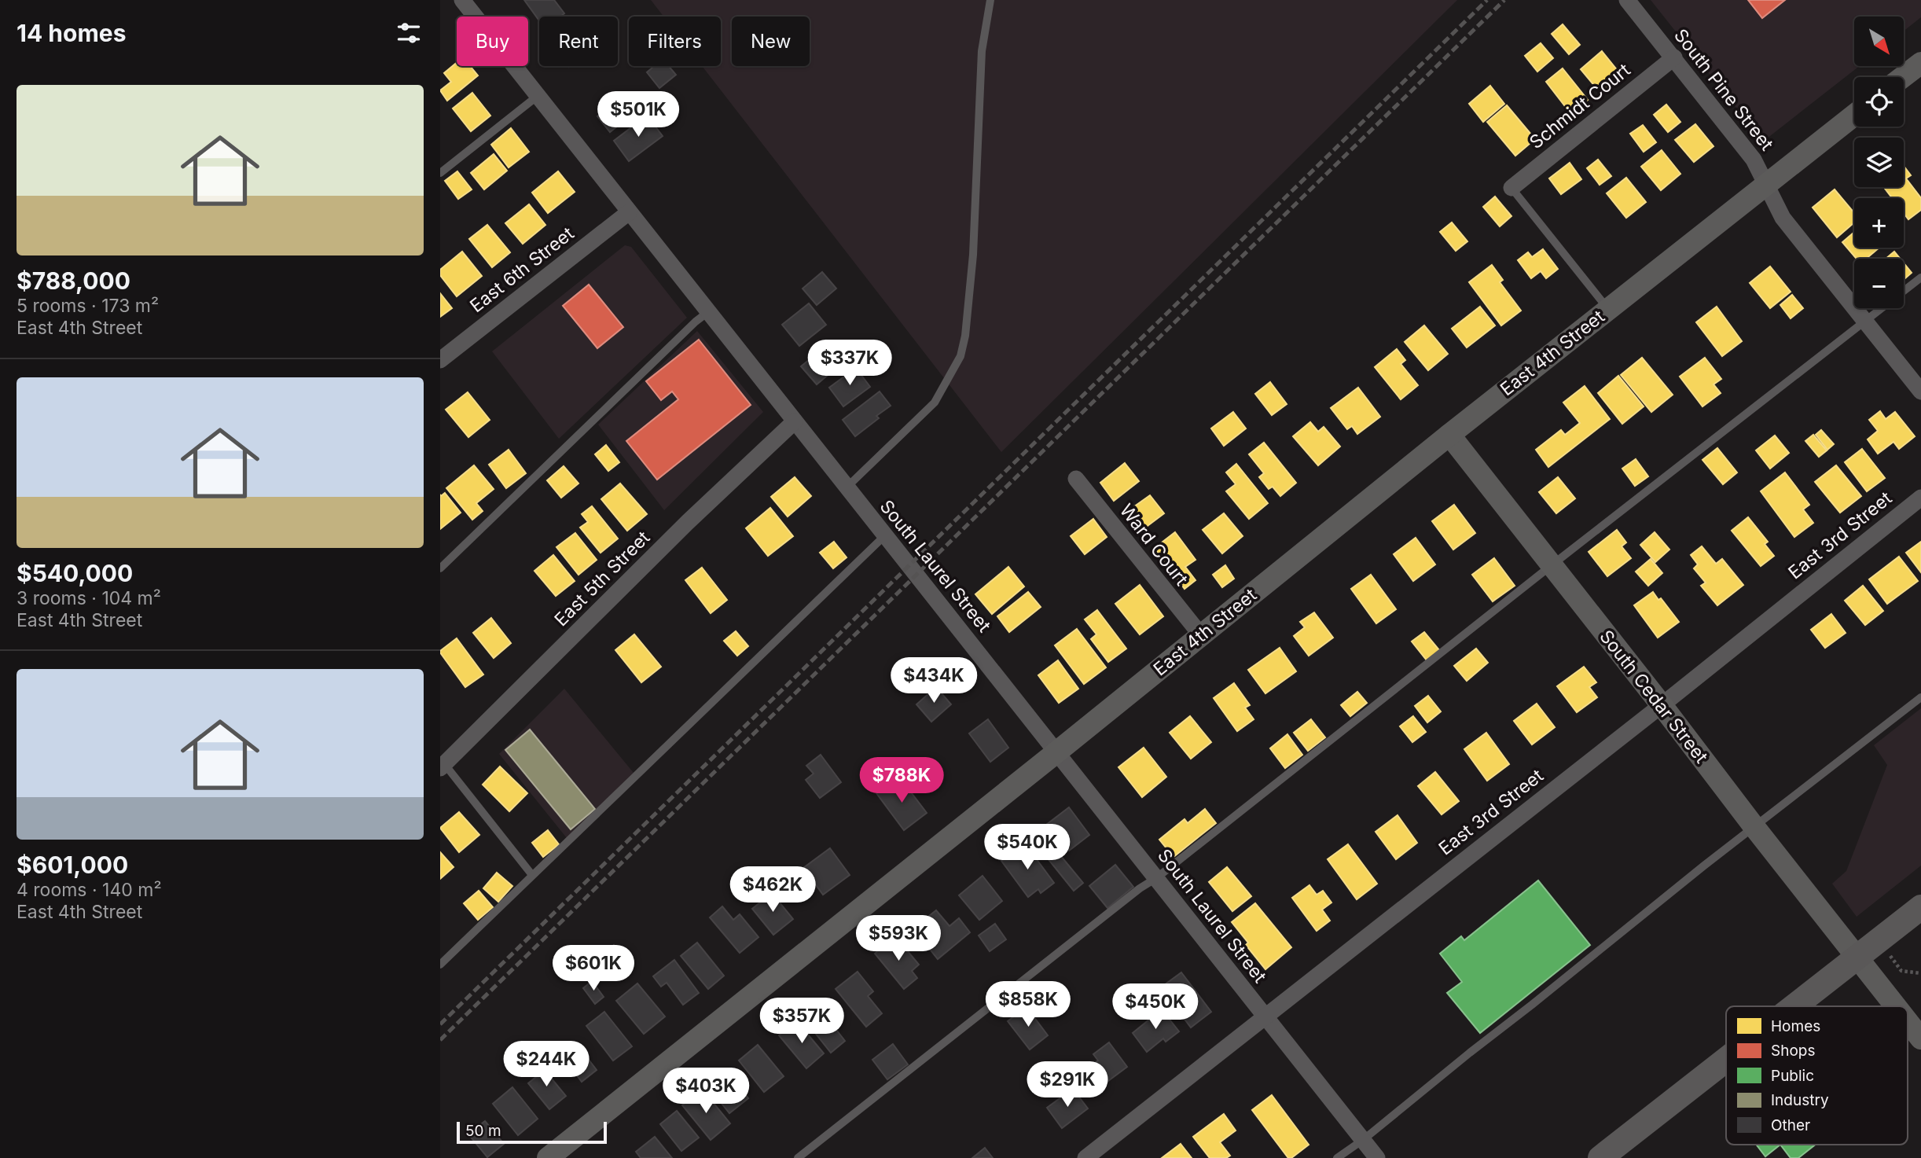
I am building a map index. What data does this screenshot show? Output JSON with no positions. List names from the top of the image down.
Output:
{
  "streets": {
    "street": [
      "South Pine Street",
      "Schmidt Court",
      "East 6th Street",
      "East 4th Street",
      "East 3rd Street",
      "Ward Court",
      "South Laurel Street",
      "East 5th Street",
      "South Cedar Street"
    ]
  },
  "crossings": [
    ["South Pine Street", "Schmidt Court"],
    ["South Pine Street", "East 4th Street"],
    ["East 6th Street", "South Laurel Street"],
    ["East 4th Street", "Ward Court"],
    ["East 4th Street", "South Laurel Street"],
    ["East 4th Street", "South Cedar Street"],
    ["East 3rd Street", "South Laurel Street"],
    ["East 3rd Street", "South Cedar Street"],
    ["South Laurel Street", "East 5th Street"]
  ],
  "legend": [
    "Homes",
    "Shops",
    "Public",
    "Industry",
    "Other"
  ],
  "scale_bar": "50 m",
  "north": "bottom right",
  "page": {
    "heading": "14 homes",
    "map_buttons": ["+", "−"],
    "chip": [
      "Buy",
      "Rent",
      "Filters",
      "New"
    ],
    "list": [
      {
        "name": "$788,000",
        "note": "5 rooms · 173 m² · East 4th Street"
      },
      {
        "name": "$540,000",
        "note": "3 rooms · 104 m² · East 4th Street"
      },
      {
        "name": "$601,000",
        "note": "4 rooms · 140 m² · East 4th Street"
      }
    ],
    "price": [
      "$501K",
      "$337K",
      "$434K",
      "$788K",
      "$540K",
      "$462K",
      "$593K",
      "$601K",
      "$858K",
      "$450K",
      "$357K",
      "$244K",
      "$291K",
      "$403K"
    ],
    "scale": "50 m"
  }
}
